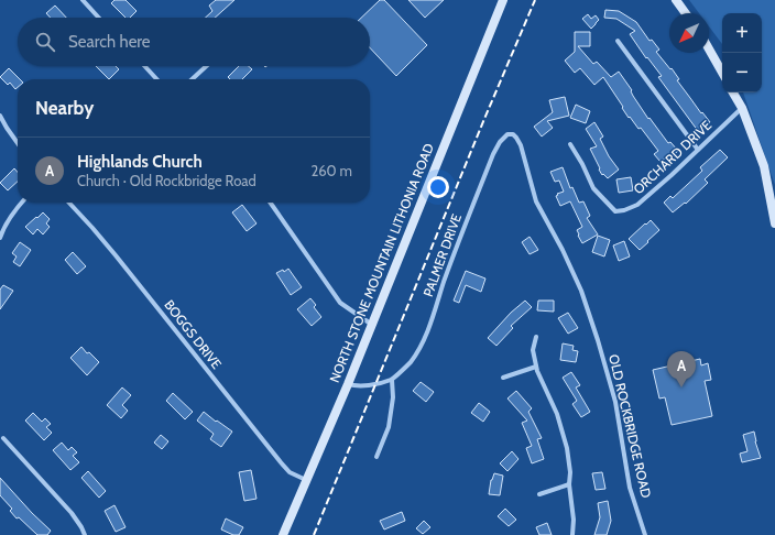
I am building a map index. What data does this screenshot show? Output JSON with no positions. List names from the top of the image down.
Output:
{
  "streets": {
    "main road": ["NORTH STONE MOUNTAIN LITHONIA ROAD"],
    "street": [
      "ORCHARD DRIVE",
      "PALMER DRIVE",
      "BOGGS DRIVE",
      "OLD ROCKBRIDGE ROAD"
    ]
  },
  "crossings": [
    ["PALMER DRIVE", "NORTH STONE MOUNTAIN LITHONIA ROAD"],
    ["PALMER DRIVE", "OLD ROCKBRIDGE ROAD"],
    ["NORTH STONE MOUNTAIN LITHONIA ROAD", "BOGGS DRIVE"]
  ],
  "north": "bottom left",
  "page": {
    "map_buttons": ["+", "−"],
    "search": "Search here",
    "heading": "Nearby",
    "list": [
      {
        "mark": "A",
        "name": "Highlands Church",
        "note": "Church · Old Rockbridge Road",
        "value": "260 m"
      }
    ],
    "pins": "A"
  }
}
